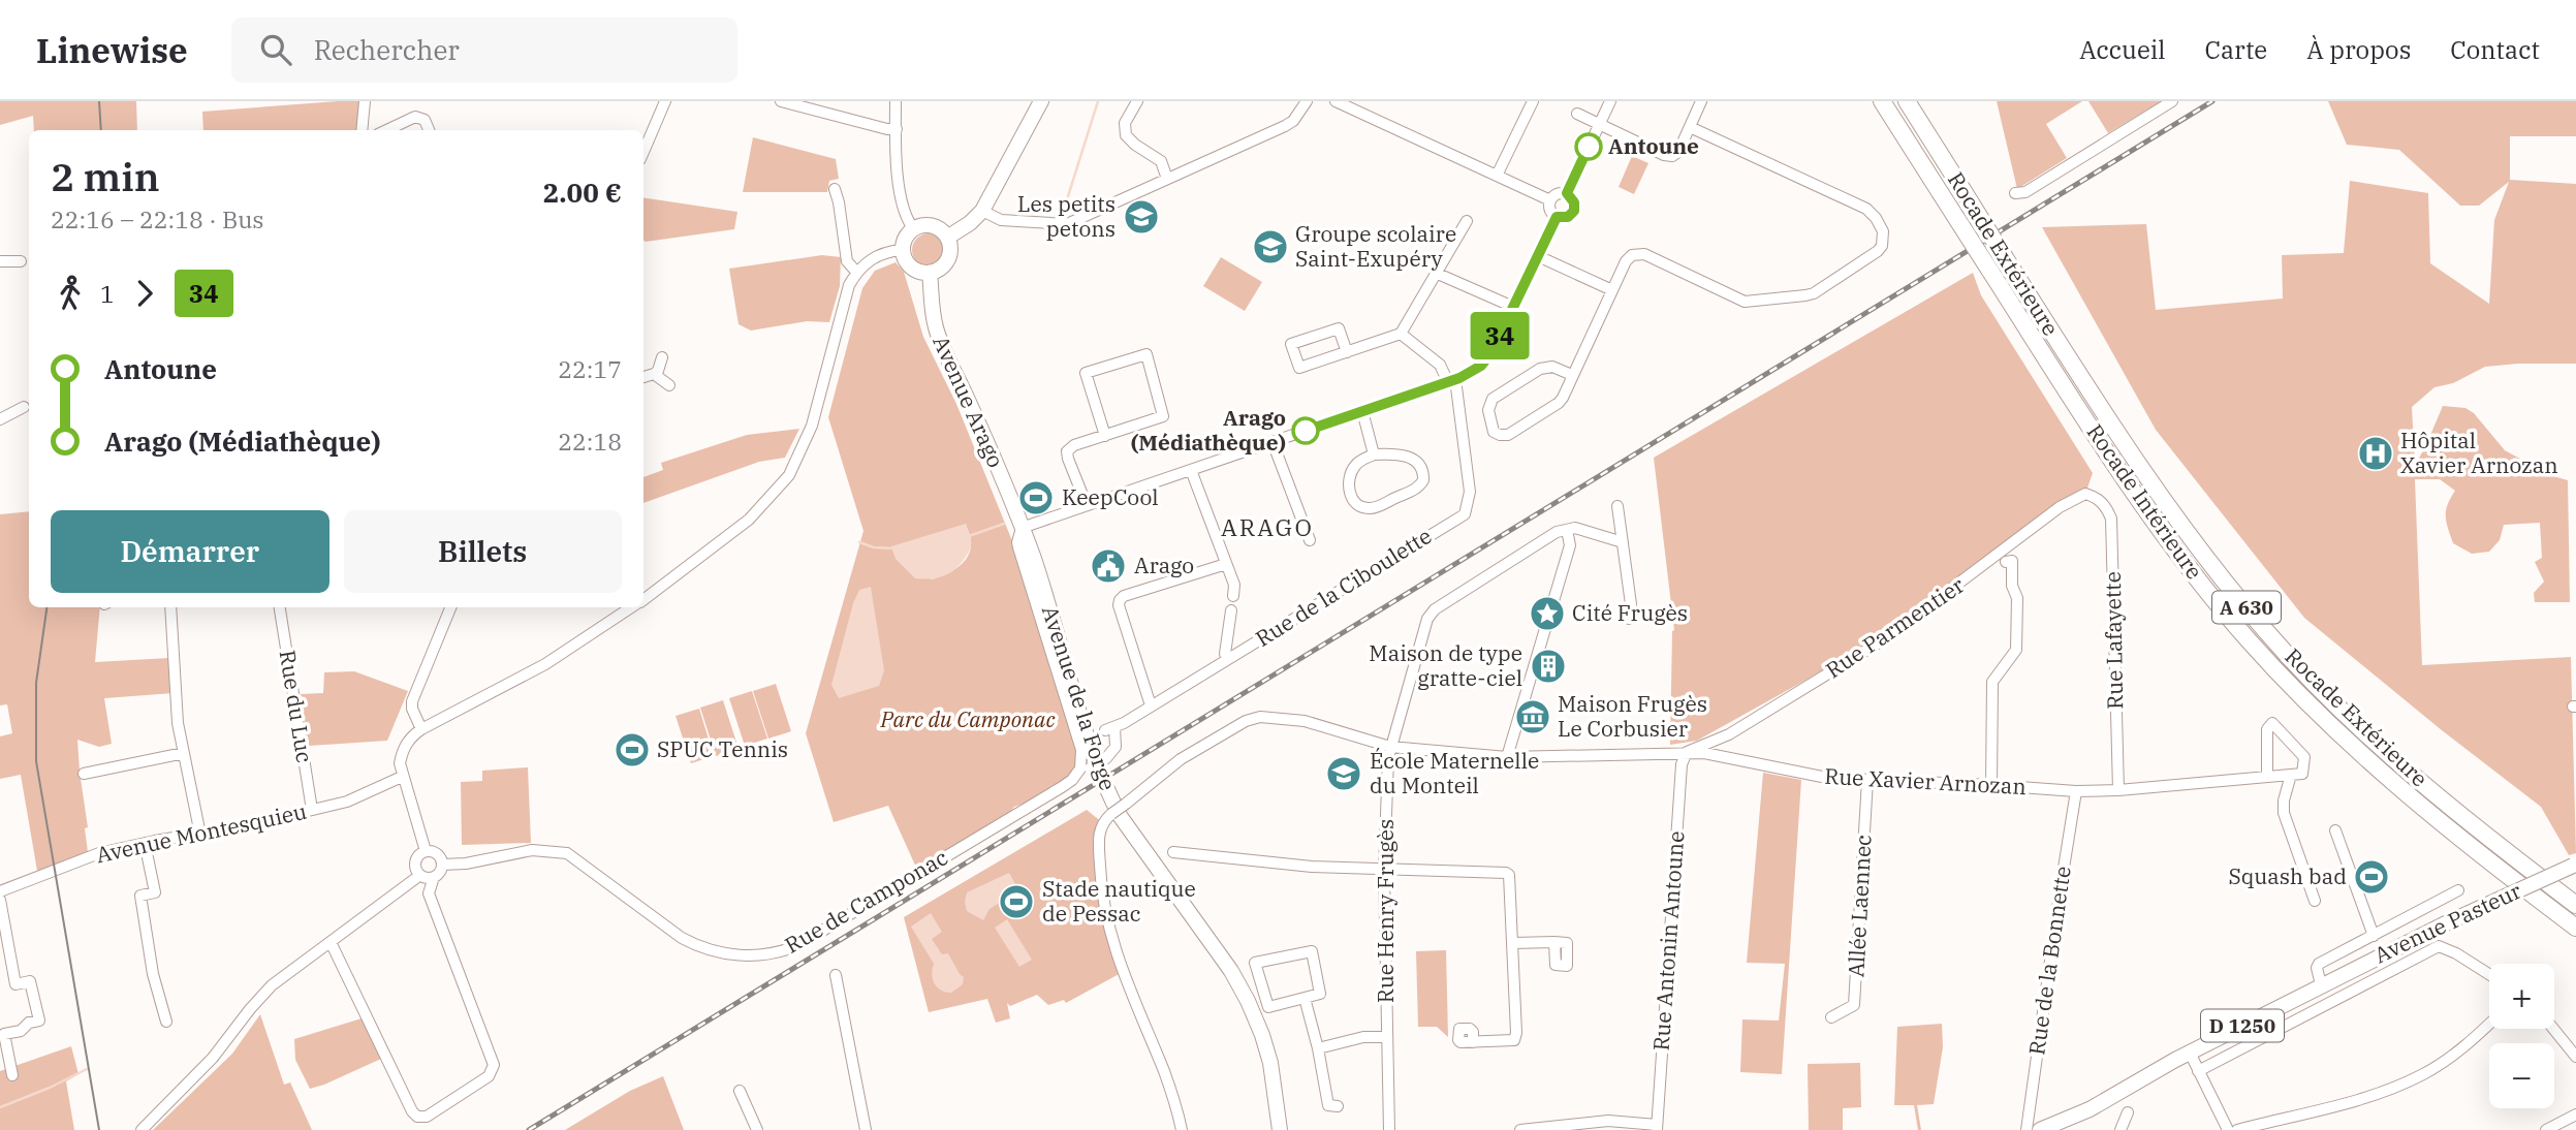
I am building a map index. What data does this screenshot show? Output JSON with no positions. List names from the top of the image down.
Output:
{
  "streets": {
    "highway": ["Rocade Extérieure", "Rocade Intérieure", "A 630"],
    "main road": [
      "Avenue Arago",
      "Avenue de la Forge",
      "Avenue Pasteur",
      "D 1250"
    ],
    "street": [
      "Rue de la Ciboulette",
      "Rue Parmentier",
      "Rue Lafayette",
      "Rue du Luc",
      "Rue Xavier Arnozan",
      "Avenue Montesquieu",
      "Rue de Camponac",
      "Allée Laennec",
      "Rue Henry Frugès",
      "Rue Antonin Antoune",
      "Rue de la Bonnette"
    ]
  },
  "crossings": [
    ["Avenue Arago", "Avenue de la Forge"],
    ["Rue de la Ciboulette", "Rue de Camponac"],
    ["Rue Parmentier", "Rue Lafayette"],
    ["Rue Parmentier", "Rue Xavier Arnozan"],
    ["Rue Parmentier", "Rue Antonin Antoune"],
    ["Rue Lafayette", "Rue Xavier Arnozan"],
    ["Rue du Luc", "Avenue Montesquieu"],
    ["Rue Xavier Arnozan", "Allée Laennec"],
    ["Rue Xavier Arnozan", "Rue Henry Frugès"],
    ["Rue Xavier Arnozan", "Rue Antonin Antoune"],
    ["Rue Xavier Arnozan", "Rue de la Bonnette"]
  ],
  "districts": ["ARAGO"],
  "parks": ["Parc du Camponac"],
  "places": {
    "other": ["Antoune", "Arago (Médiathèque)"],
    "school or university": ["Les petits petons", "Groupe scolaire Saint-Exupéry", "École Maternelle du Monteil"],
    "hospital": ["Hôpital Xavier Arnozan"],
    "sports": [
      "KeepCool",
      "SPUC Tennis",
      "Squash bad",
      "Stade nautique de Pessac"
    ],
    "public building": ["Arago"],
    "place": ["Cité Frugès"],
    "building": ["Maison de type gratte-ciel"],
    "museum": ["Maison Frugès Le Corbusier"]
  },
  "lines": ["bus line 34"],
  "page": {
    "header": "Linewise",
    "search": "Rechercher",
    "nav": [
      "Accueil",
      "Carte",
      "À propos",
      "Contact"
    ],
    "on_map": "34",
    "heading": ["2 min", "22:16 – 22:18 · Bus", "2.00 €"],
    "legs": ["1", "34"],
    "list": [
      {
        "name": "Antoune",
        "value": "22:17"
      },
      {
        "name": "Arago (Médiathèque)",
        "value": "22:18"
      }
    ],
    "buttons": ["Démarrer", "Billets"],
    "map_buttons": ["+", "−"]
  }
}
